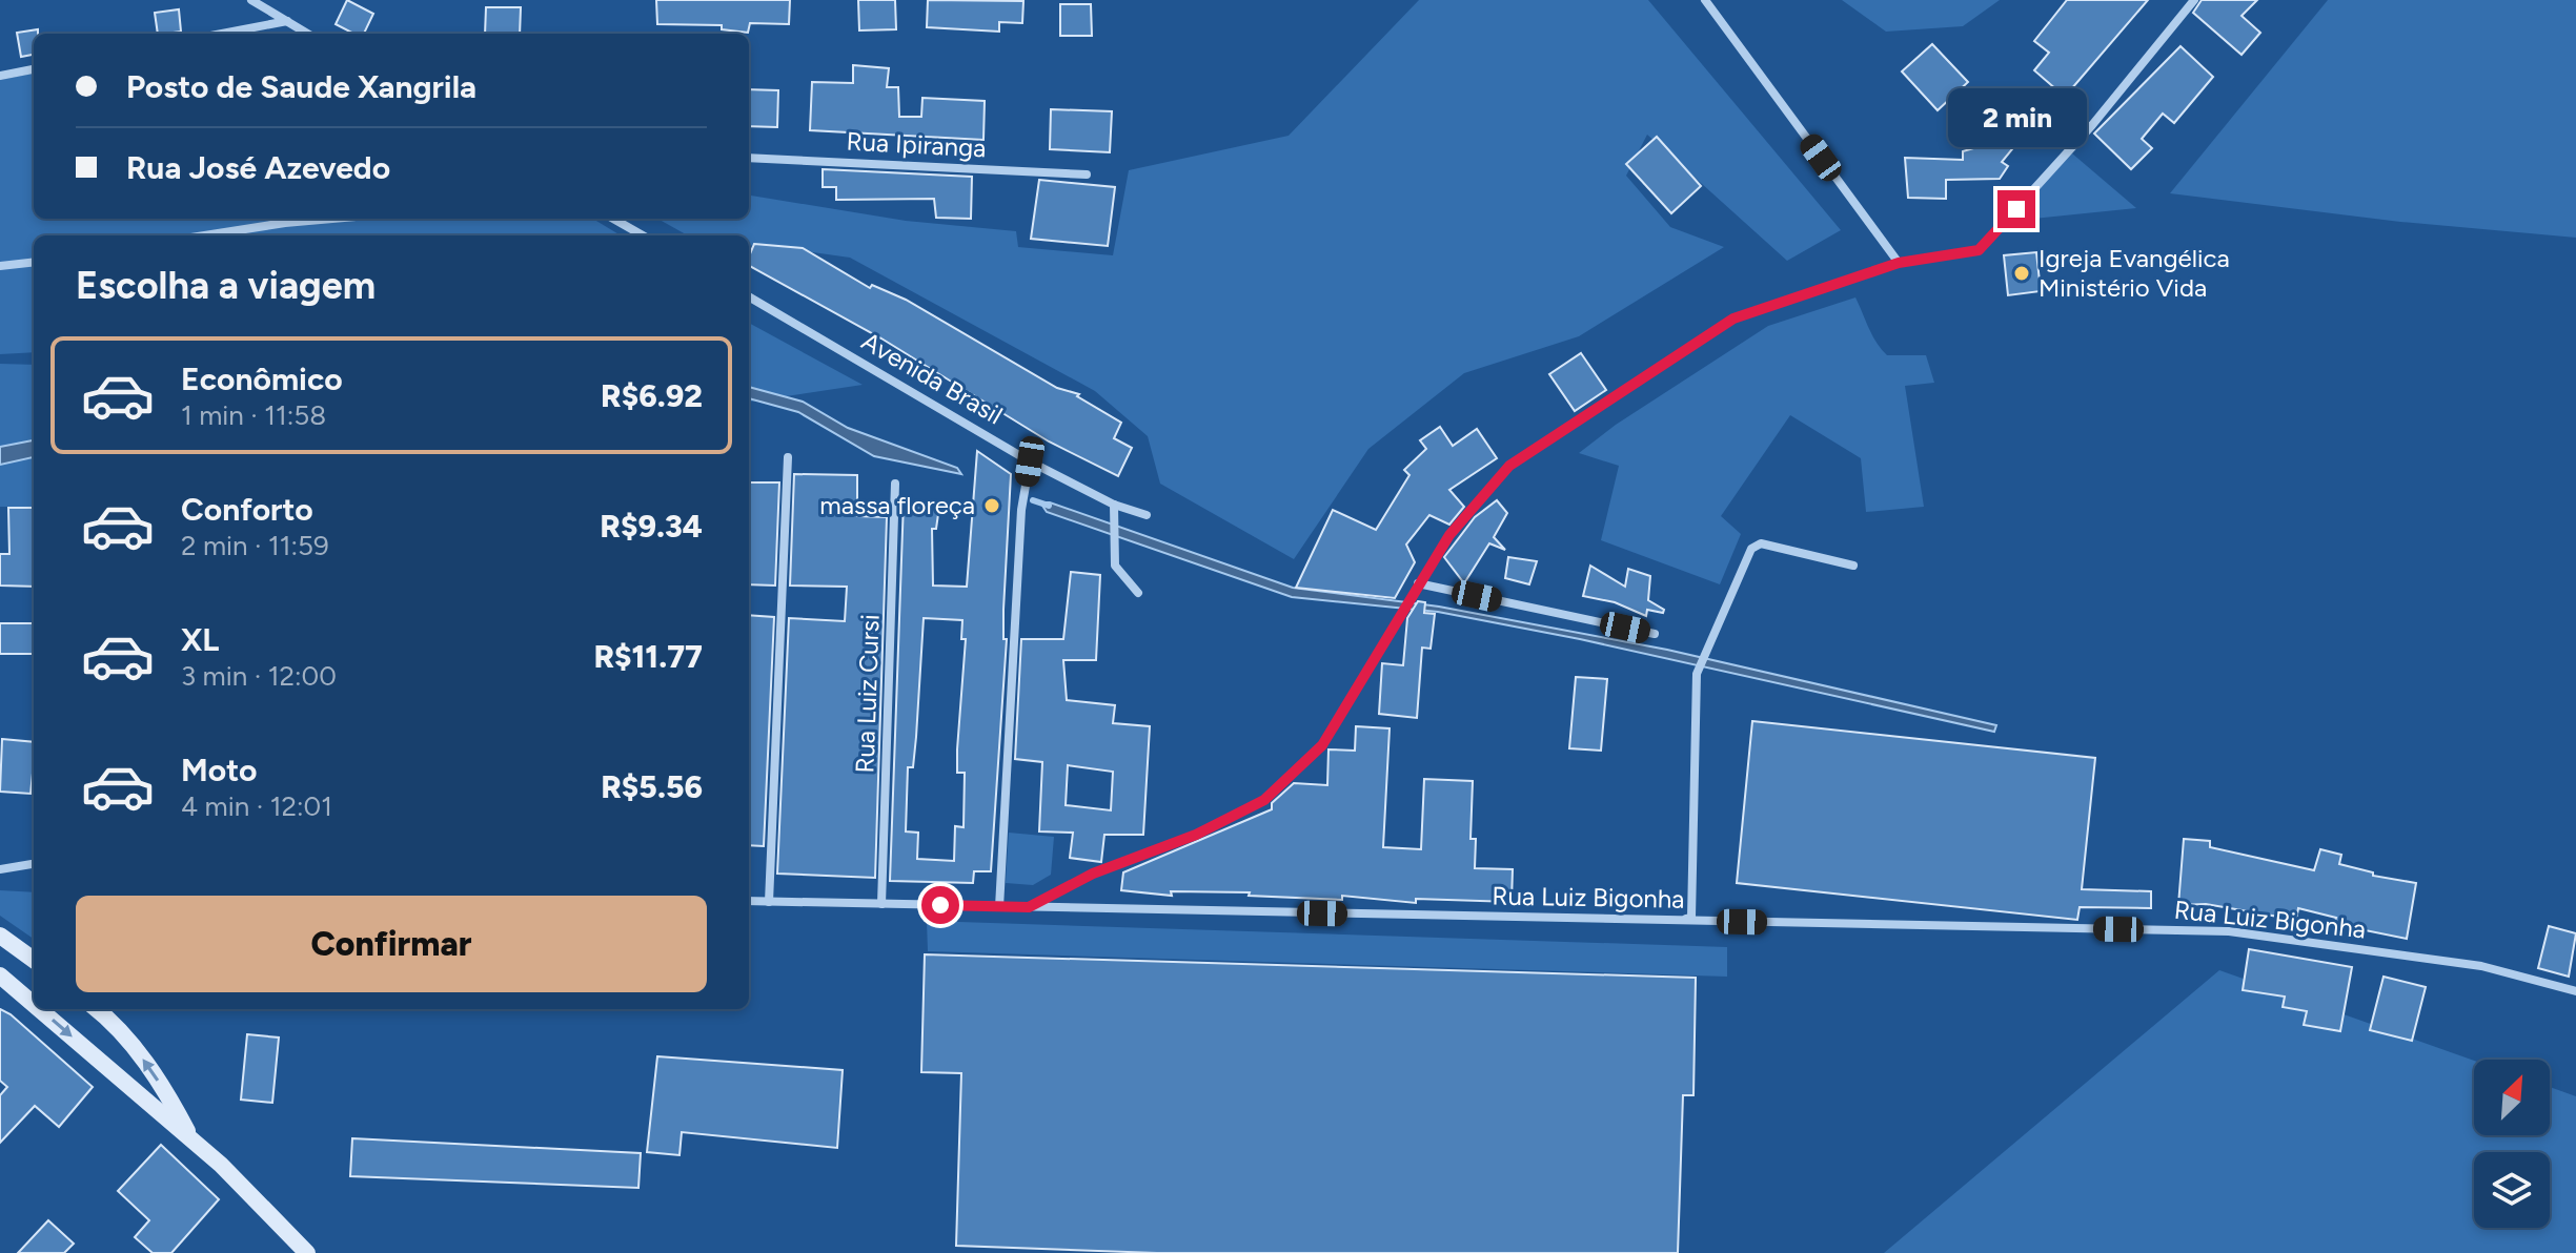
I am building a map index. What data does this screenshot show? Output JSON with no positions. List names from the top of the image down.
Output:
{
  "streets": {
    "street": [
      "Rua Ipiranga",
      "Avenida Brasil",
      "Rua Luiz Cursi",
      "Rua Luiz Bigonha"
    ]
  },
  "crossings": [
    ["Rua Luiz Cursi", "Rua Luiz Bigonha"]
  ],
  "places": ["Igreja Evangélica Ministério Vida", "massa floreça"],
  "north": "top right",
  "page": {
    "banner": ["Posto de Saude Xangrila", "Rua José Azevedo"],
    "bubble": "2 min",
    "heading": "Escolha a viagem",
    "list": [
      {
        "name": "Econômico",
        "note": "1 min · 11:58",
        "value": "R$6.92"
      },
      {
        "name": "Conforto",
        "note": "2 min · 11:59",
        "value": "R$9.34"
      },
      {
        "name": "XL",
        "note": "3 min · 12:00",
        "value": "R$11.77"
      },
      {
        "name": "Moto",
        "note": "4 min · 12:01",
        "value": "R$5.56"
      }
    ],
    "buttons": "Confirmar"
  }
}
